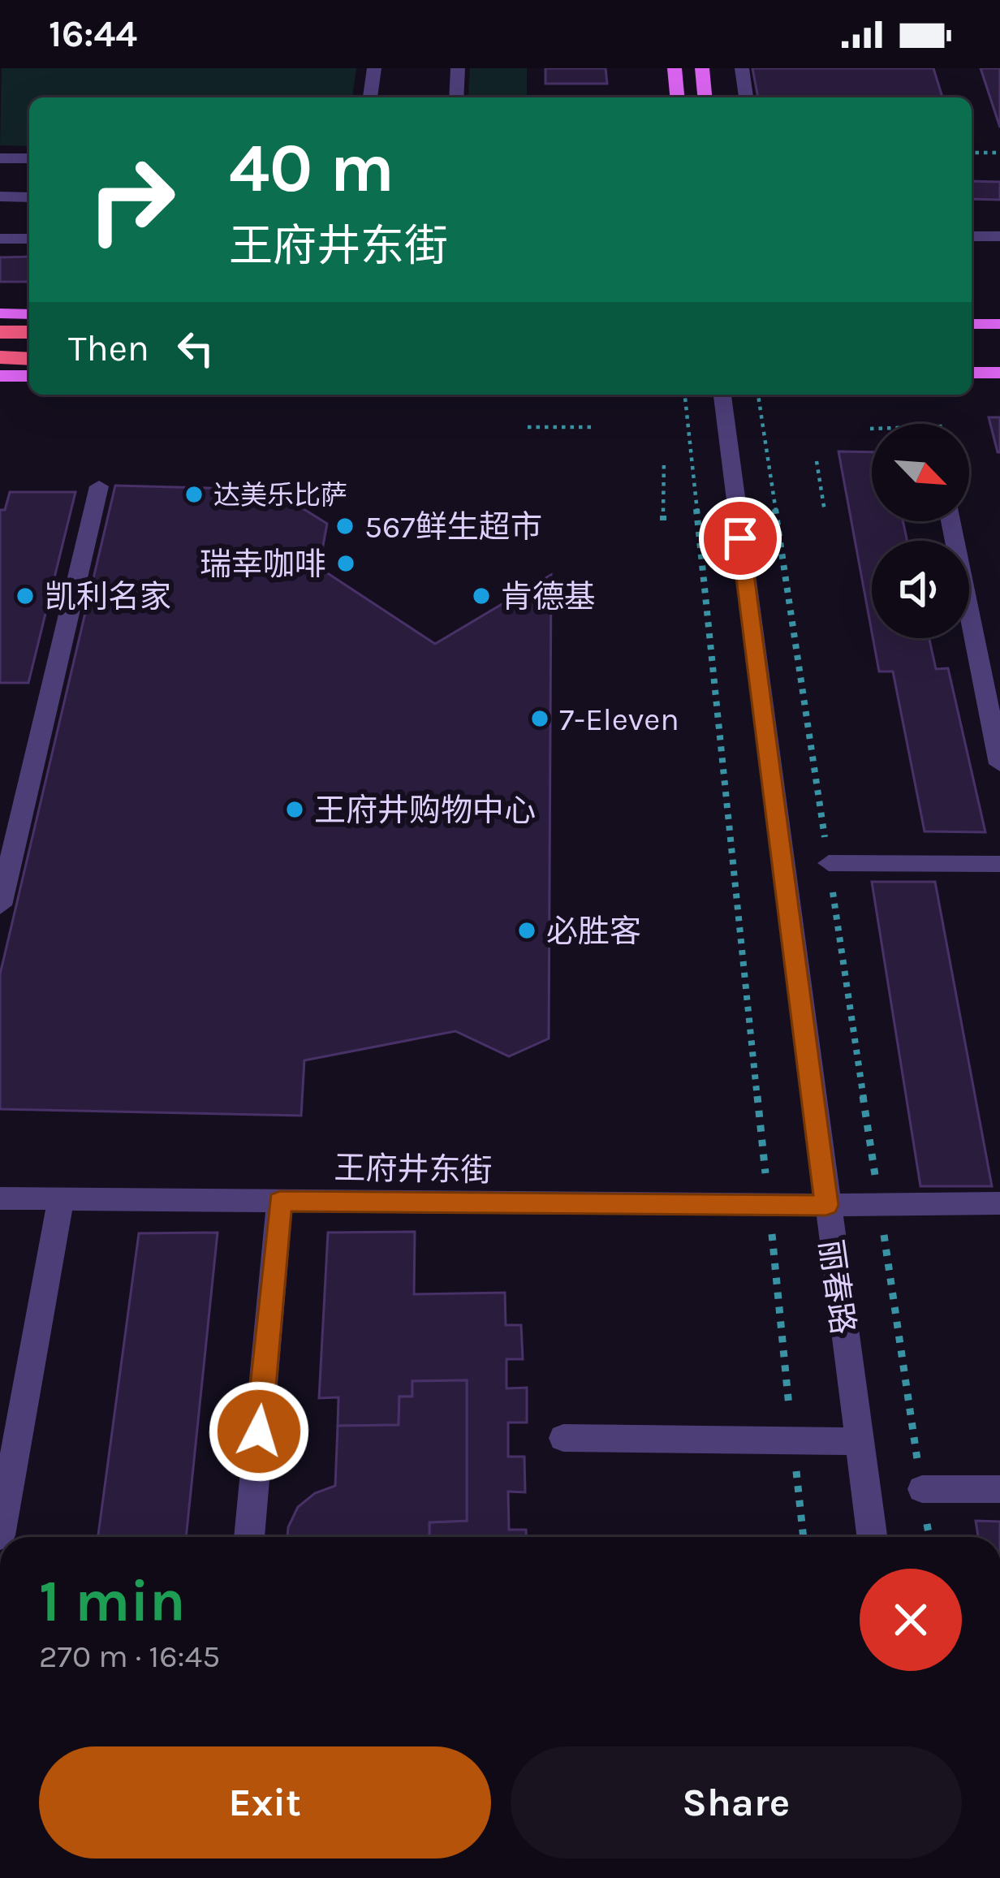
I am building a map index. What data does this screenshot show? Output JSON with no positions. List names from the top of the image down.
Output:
{
  "streets": {
    "street": ["王府井东街", "丽春路"]
  },
  "crossings": [
    ["王府井东街", "丽春路"]
  ],
  "places": [
    "达美乐比萨",
    "567鲜生超市",
    "瑞幸咖啡",
    "凯利名家",
    "肯德基",
    "7-Eleven",
    "王府井购物中心",
    "必胜客"
  ],
  "north": "bottom right",
  "page": {
    "status": "16:44",
    "turn": ["40 m", "王府井东街"],
    "then": "Then",
    "heading": ["1 min", "270 m · 16:45"],
    "buttons": ["Exit", "Share"]
  }
}
